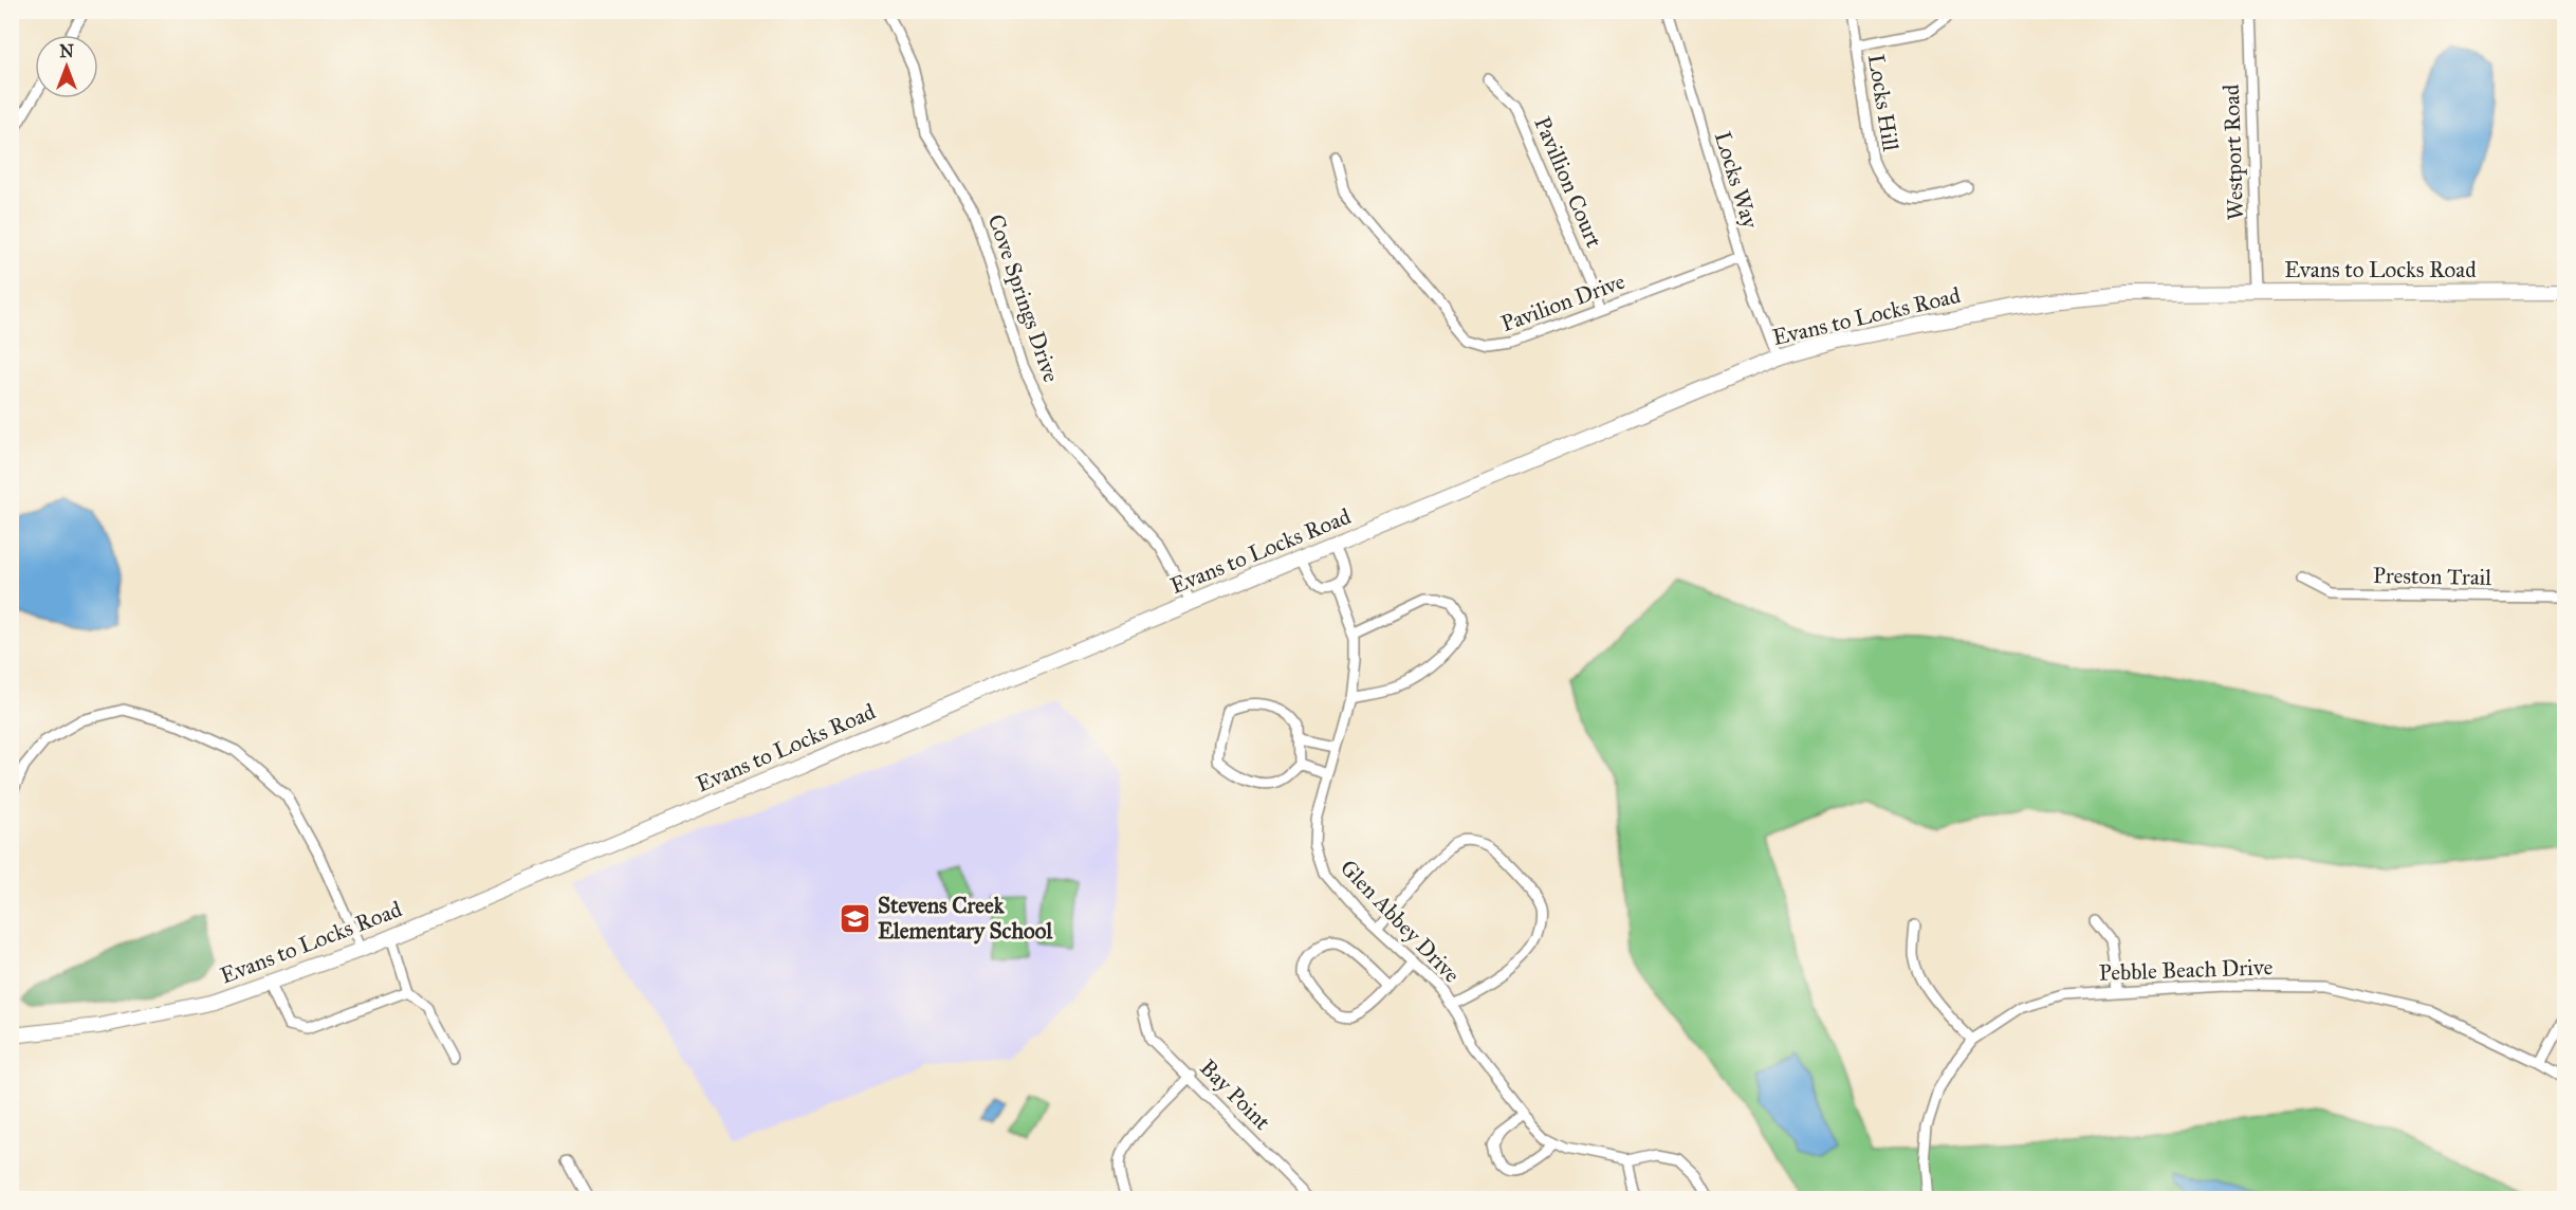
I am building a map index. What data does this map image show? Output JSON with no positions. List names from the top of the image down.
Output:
{
  "streets": {
    "street": [
      "Locks Hill",
      "Westport Road",
      "Locks Way",
      "Pavillion Court",
      "Evans to Locks Road",
      "Cove Springs Drive",
      "Pavilion Drive",
      "Preston Trail",
      "Glen Abbey Drive",
      "Pebble Beach Drive",
      "Bay Point"
    ]
  },
  "crossings": [
    ["Westport Road", "Evans to Locks Road"],
    ["Locks Way", "Evans to Locks Road"],
    ["Locks Way", "Pavilion Drive"],
    ["Pavillion Court", "Pavilion Drive"],
    ["Evans to Locks Road", "Cove Springs Drive"]
  ],
  "places": {
    "school or university": ["Stevens Creek Elementary School"]
  },
  "north": "top"
}
